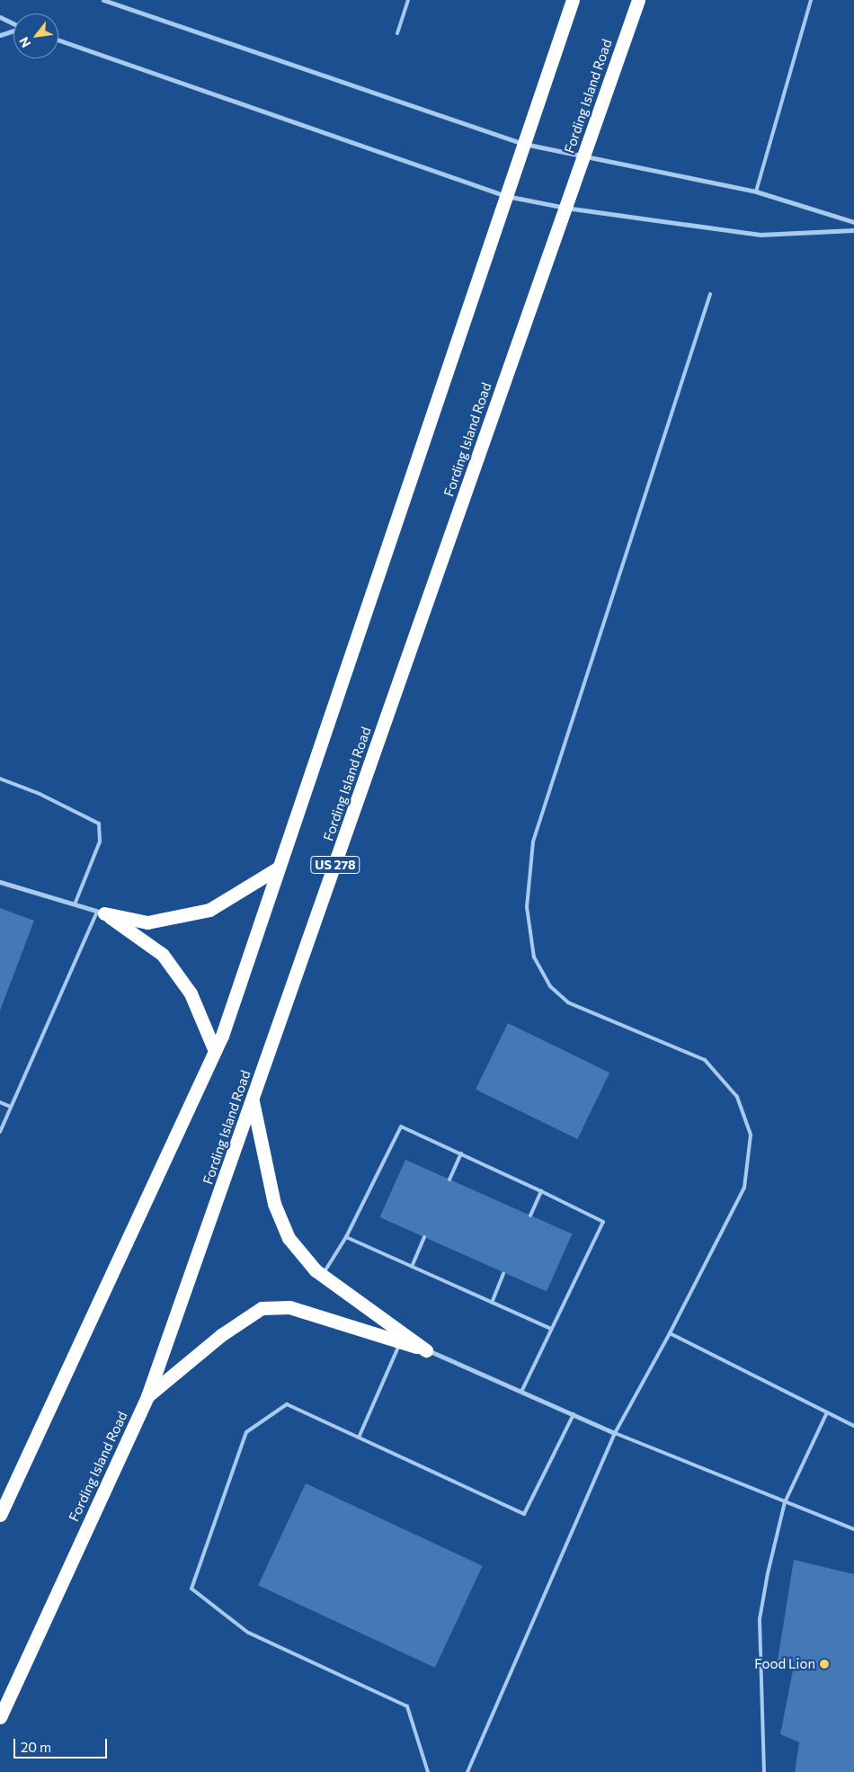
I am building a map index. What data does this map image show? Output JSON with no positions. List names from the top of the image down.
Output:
{
  "streets": {
    "highway": ["Fording Island Road", "US 278"]
  },
  "places": ["Food Lion"],
  "scale_bar": "20 m",
  "north": "bottom left"
}
